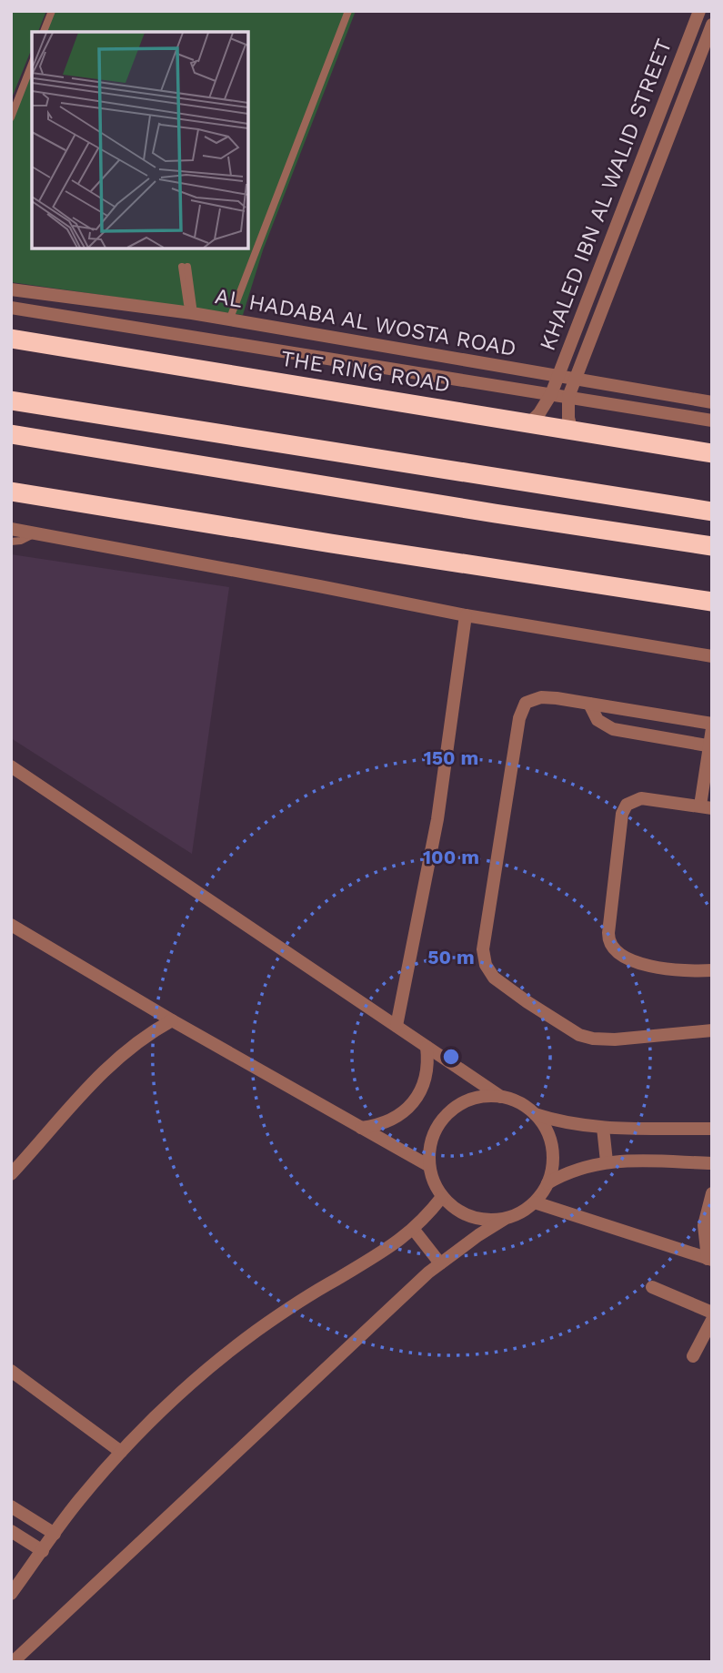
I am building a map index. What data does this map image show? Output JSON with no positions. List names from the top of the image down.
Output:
{
  "streets": {
    "highway": ["THE RING ROAD"],
    "street": ["KHALED IBN AL WALID STREET", "AL HADABA AL WOSTA ROAD"]
  },
  "crossings": [
    ["KHALED IBN AL WALID STREET", "AL HADABA AL WOSTA ROAD"],
    ["KHALED IBN AL WALID STREET", "THE RING ROAD"]
  ],
  "rings": ["150 m", "100 m", "50 m"]
}
